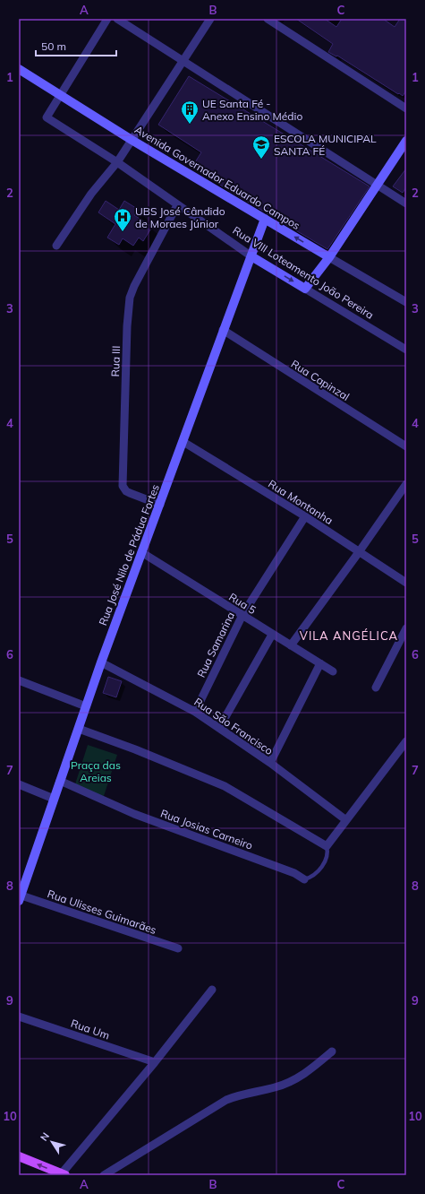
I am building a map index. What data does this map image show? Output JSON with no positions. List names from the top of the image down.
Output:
{
  "streets": {
    "street": [
      "Avenida Governador Eduardo Campos",
      "Rua VIII Loteamento João Pereira",
      "Rua III",
      "Rua Capinzal",
      "Rua Montanha",
      "Rua José Nilo de Pádua Fortes",
      "Rua 5",
      "Rua Samarina",
      "Rua São Francisco",
      "Rua Josias Carneiro",
      "Rua Ulisses Guimarães",
      "Rua Um"
    ]
  },
  "crossings": [
    ["Avenida Governador Eduardo Campos", "Rua VIII Loteamento João Pereira"],
    ["Avenida Governador Eduardo Campos", "Rua José Nilo de Pádua Fortes"],
    ["Rua VIII Loteamento João Pereira", "Rua III"],
    ["Rua VIII Loteamento João Pereira", "Rua José Nilo de Pádua Fortes"],
    ["Rua III", "Rua José Nilo de Pádua Fortes"],
    ["Rua Capinzal", "Rua José Nilo de Pádua Fortes"],
    ["Rua Montanha", "Rua José Nilo de Pádua Fortes"],
    ["Rua Montanha", "Rua Samarina"],
    ["Rua José Nilo de Pádua Fortes", "Rua 5"],
    ["Rua José Nilo de Pádua Fortes", "Rua São Francisco"],
    ["Rua José Nilo de Pádua Fortes", "Rua Josias Carneiro"],
    ["Rua José Nilo de Pádua Fortes", "Rua Ulisses Guimarães"],
    ["Rua 5", "Rua Samarina"],
    ["Rua Samarina", "Rua São Francisco"]
  ],
  "districts": ["VILA ANGÉLICA"],
  "parks": ["Praça das Areias"],
  "places": {
    "building": ["UE Santa Fé - Anexo Ensino Médio"],
    "school or university": ["ESCOLA MUNICIPAL SANTA FÉ"],
    "hospital": ["UBS José Cândido de Moraes Júnior"]
  },
  "scale_bar": "50 m",
  "north": "top left",
  "grid": {
    "columns": ["A", "B", "C"],
    "rows": [
      "1",
      "2",
      "3",
      "4",
      "5",
      "6",
      "7",
      "8",
      "9",
      "10"
    ]
  }
}
